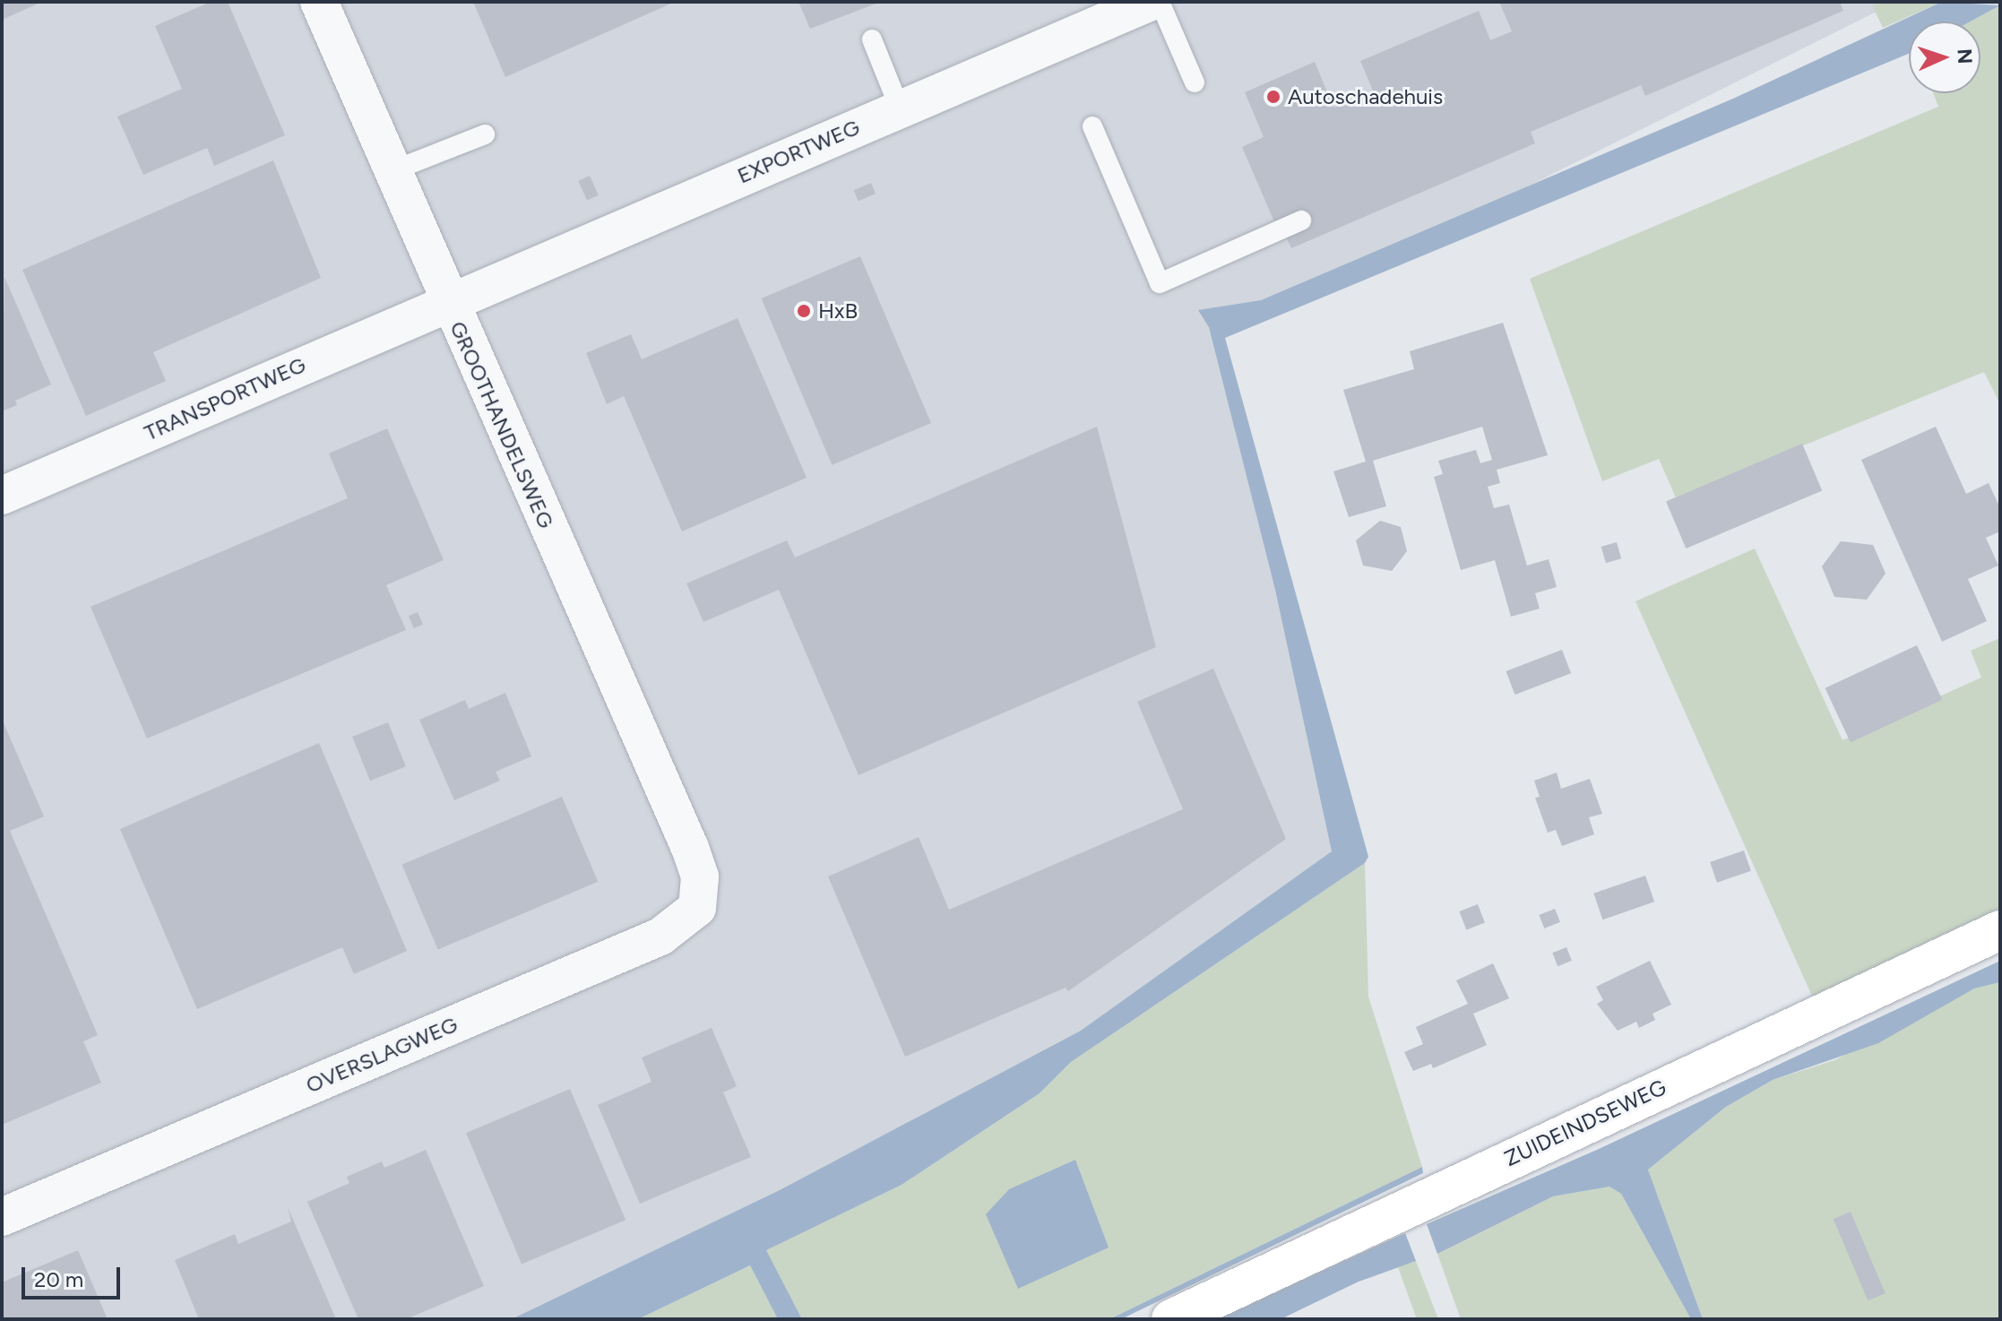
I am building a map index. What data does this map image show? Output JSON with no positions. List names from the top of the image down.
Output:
{
  "streets": {
    "street": [
      "EXPORTWEG",
      "TRANSPORTWEG",
      "GROOTHANDELSWEG",
      "OVERSLAGWEG",
      "ZUIDEINDSEWEG"
    ]
  },
  "crossings": [
    ["EXPORTWEG", "TRANSPORTWEG"],
    ["EXPORTWEG", "GROOTHANDELSWEG"],
    ["TRANSPORTWEG", "GROOTHANDELSWEG"],
    ["GROOTHANDELSWEG", "OVERSLAGWEG"]
  ],
  "places": ["Autoschadehuis", "HxB"],
  "scale_bar": "20 m",
  "north": "right"
}
